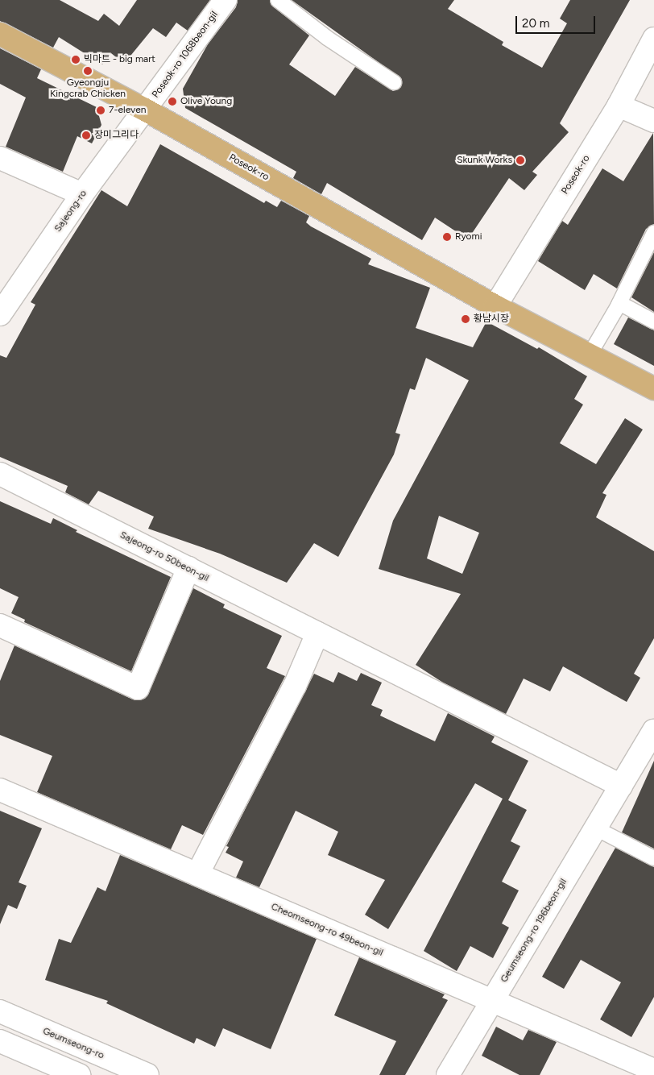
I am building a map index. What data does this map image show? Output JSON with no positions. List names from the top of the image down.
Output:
{
  "streets": {
    "main road": ["Poseok-ro"],
    "street": [
      "Poseok-ro 1068beon-gil",
      "Sajeong-ro",
      "Sajeong-ro 50beon-gil",
      "Cheomseong-ro 49beon-gil",
      "Geumseong-ro 196beon-gil",
      "Geumseong-ro"
    ]
  },
  "crossings": [
    ["Poseok-ro 1068beon-gil", "Poseok-ro"],
    ["Poseok-ro 1068beon-gil", "Sajeong-ro"],
    ["Poseok-ro", "Sajeong-ro"],
    ["Cheomseong-ro 49beon-gil", "Geumseong-ro 196beon-gil"]
  ],
  "places": [
    "빅마트 - big mart",
    "Gyeongju Kingcrab Chicken",
    "Olive Young",
    "7-eleven",
    "장미그리다",
    "Skunk Works",
    "Ryomi",
    "황남시장"
  ],
  "scale_bar": "20 m"
}
